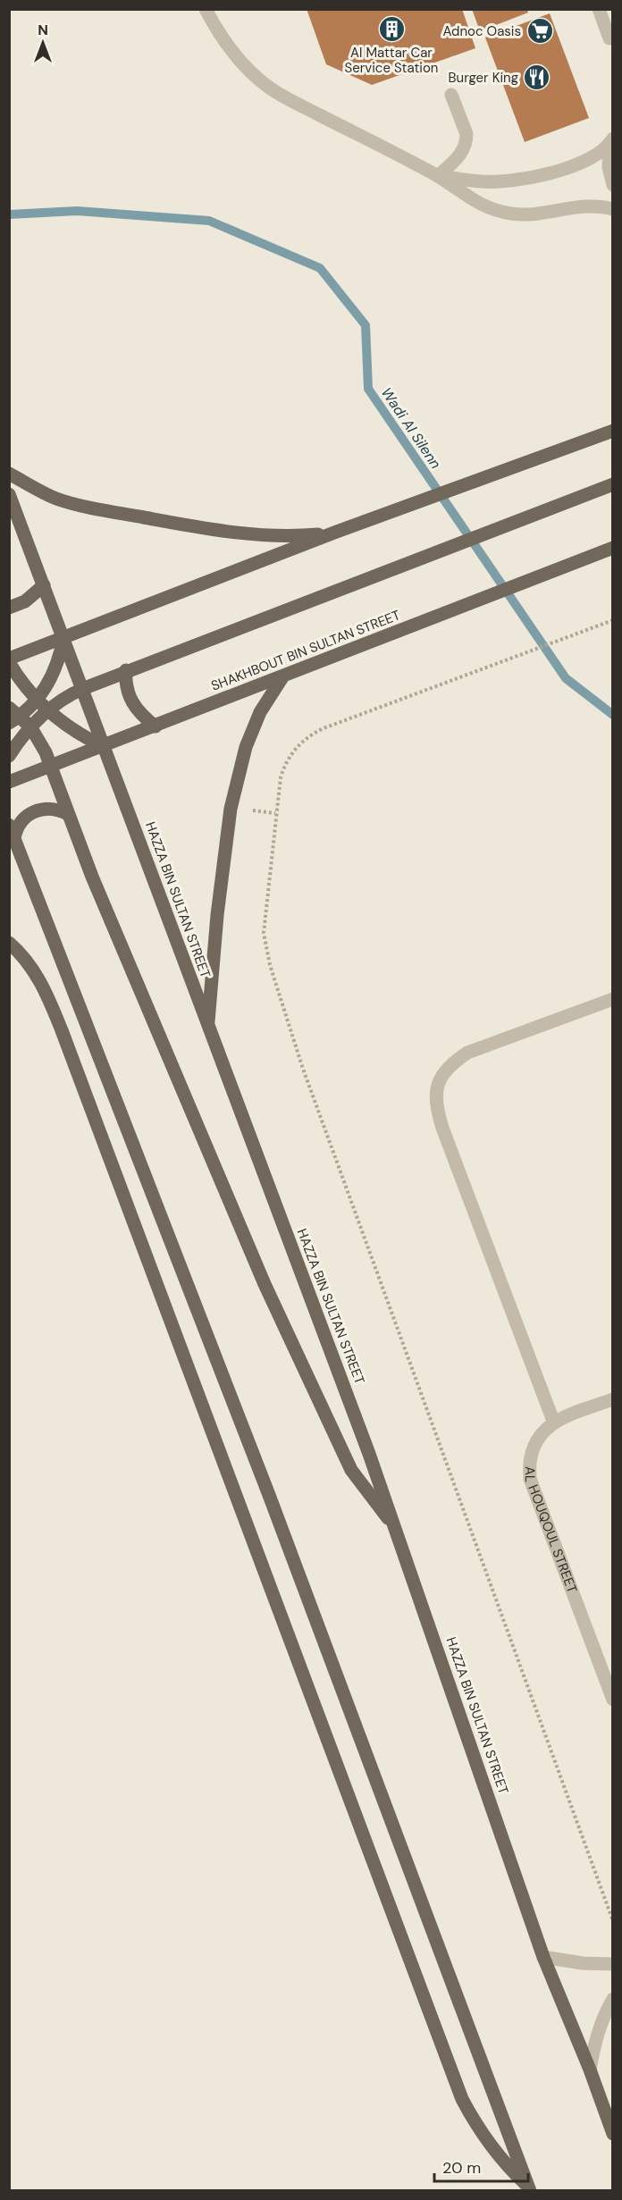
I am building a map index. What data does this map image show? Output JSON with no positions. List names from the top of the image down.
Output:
{
  "streets": {
    "main road": ["SHAKHBOUT BIN SULTAN STREET", "HAZZA BIN SULTAN STREET"],
    "street": ["AL HOUQOUL STREET"]
  },
  "crossings": [
    ["SHAKHBOUT BIN SULTAN STREET", "HAZZA BIN SULTAN STREET"]
  ],
  "water": ["Wadi Al Silenn"],
  "places": {
    "building": ["Al Mattar Car Service Station"],
    "supermarket": ["Adnoc Oasis"],
    "restaurant": ["Burger King"]
  },
  "scale_bar": "20 m",
  "north": "top"
}
